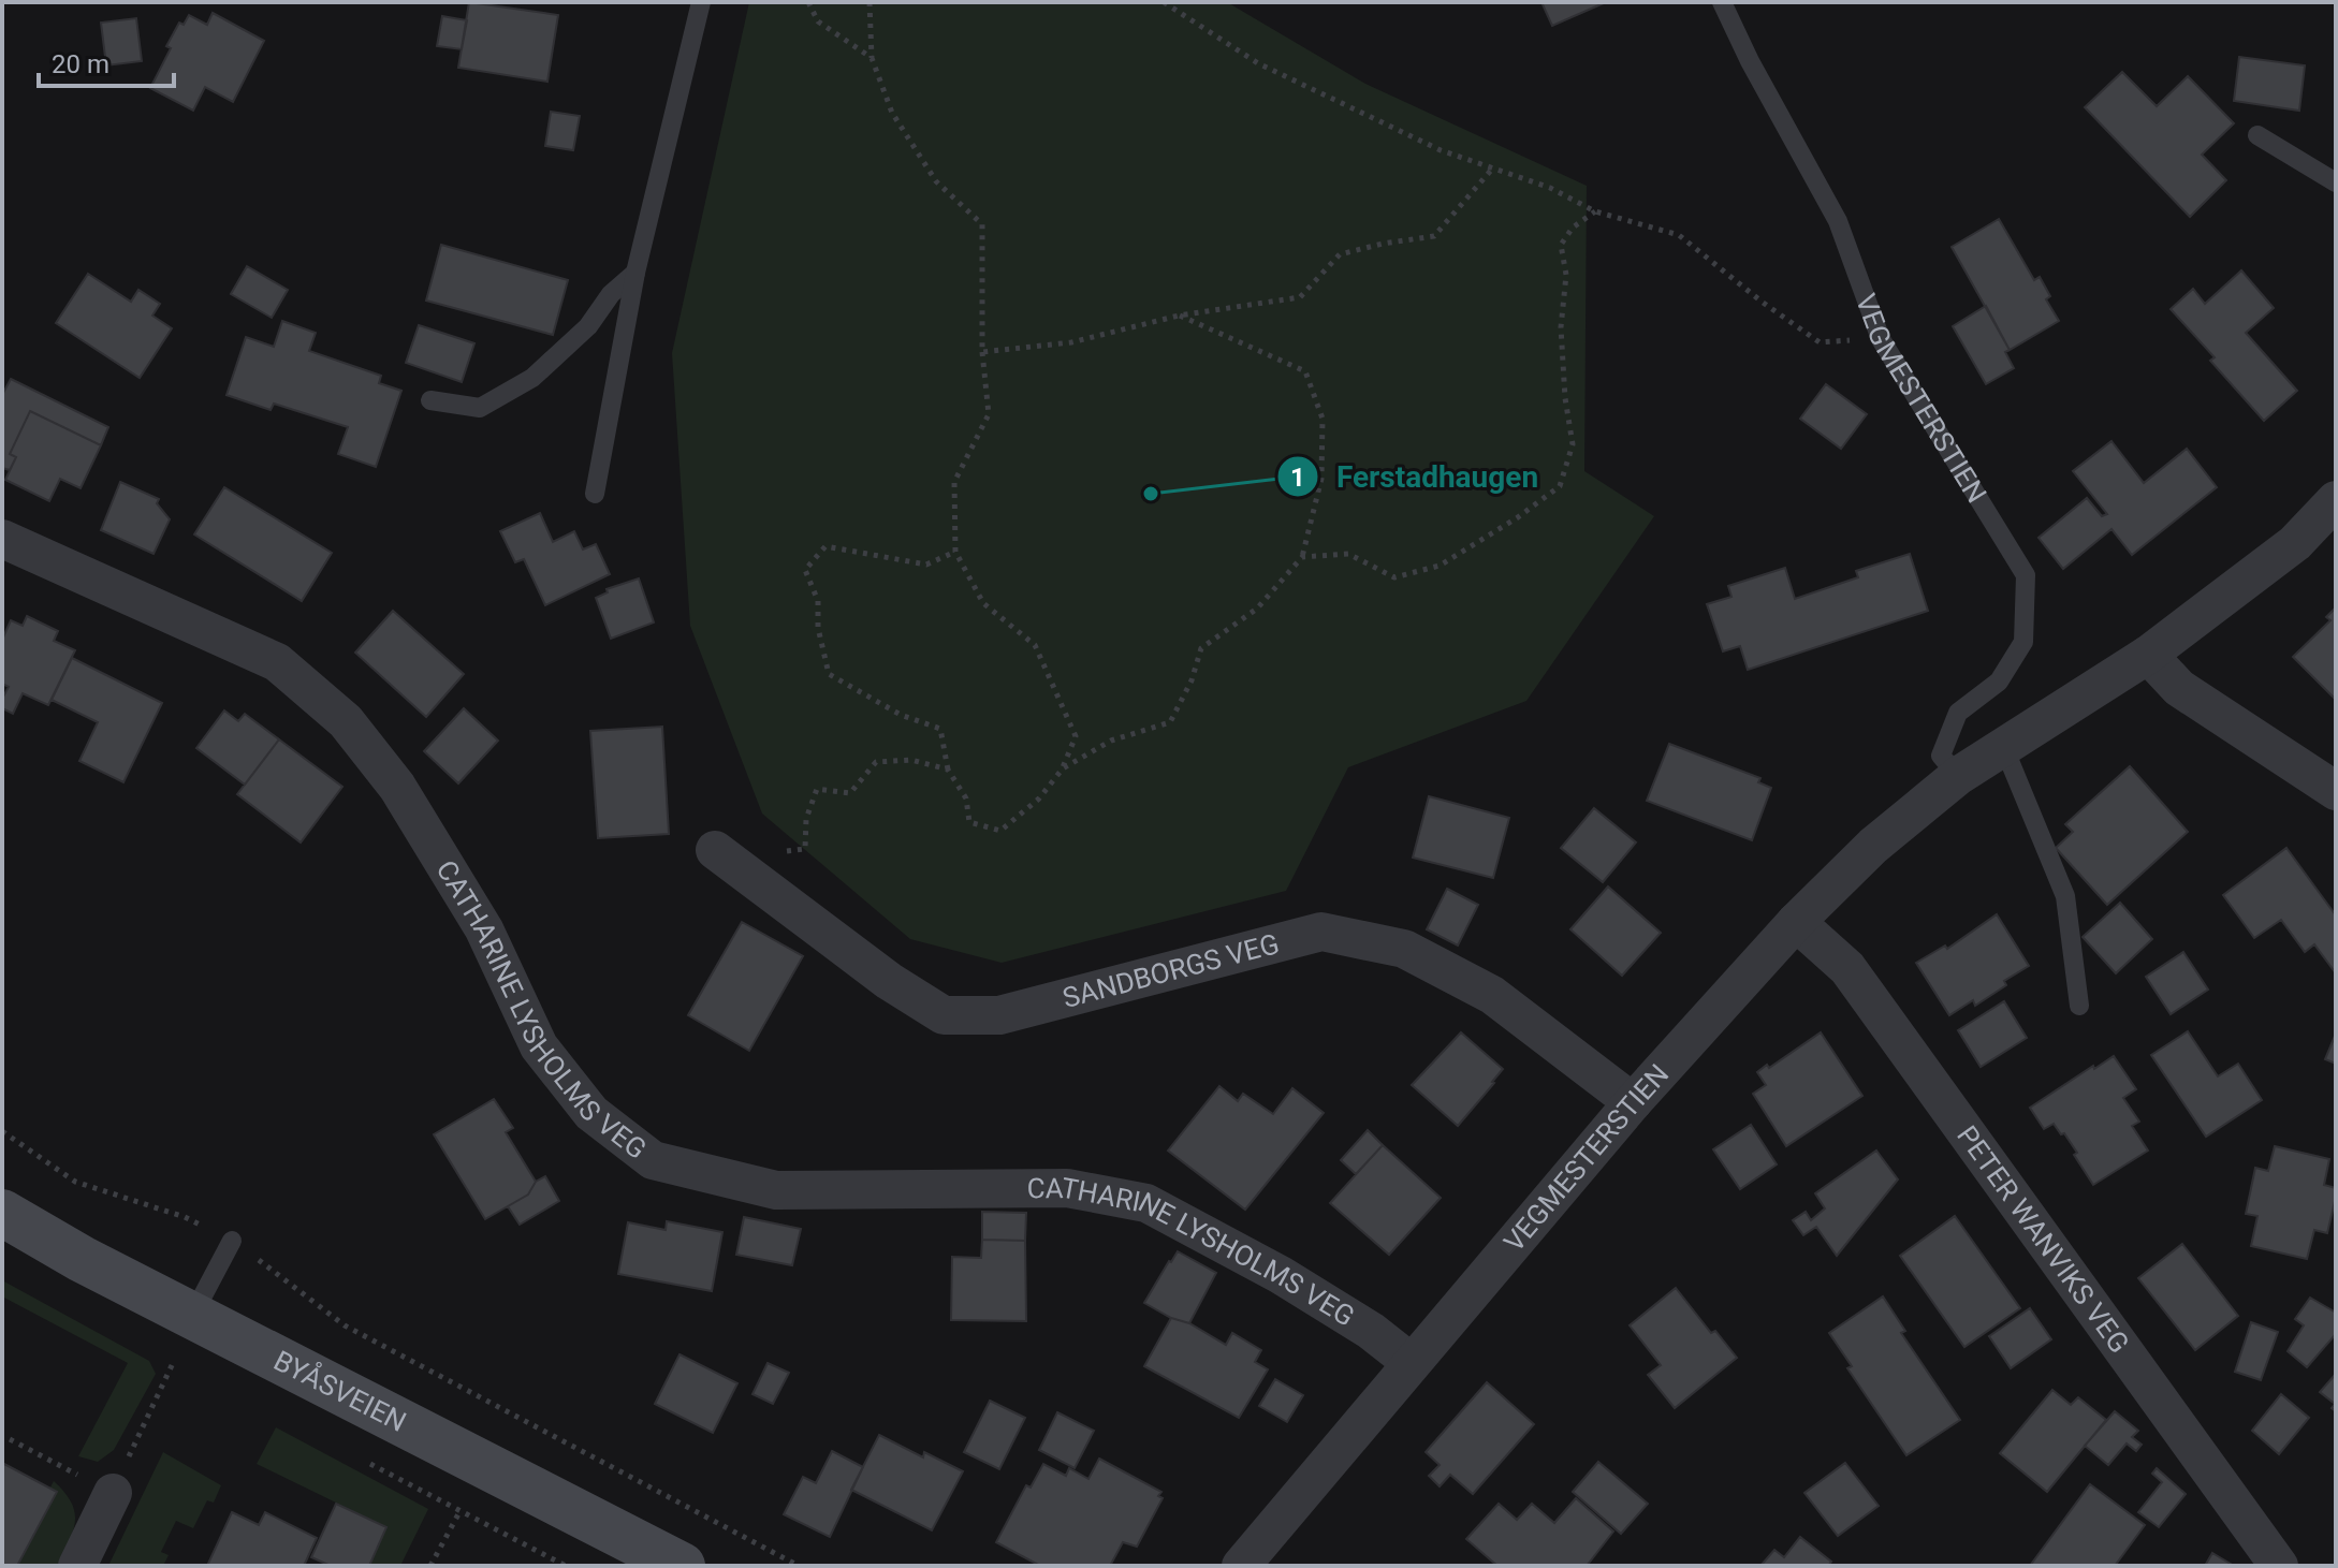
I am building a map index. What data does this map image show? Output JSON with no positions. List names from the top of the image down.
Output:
{
  "streets": {
    "main road": ["BYÅSVEIEN"],
    "street": [
      "VEGMESTERSTIEN",
      "SANDBORGS VEG",
      "CATHARINE LYSHOLMS VEG",
      "PETER WANVIKS VEG"
    ]
  },
  "crossings": [
    ["VEGMESTERSTIEN", "SANDBORGS VEG"],
    ["VEGMESTERSTIEN", "CATHARINE LYSHOLMS VEG"],
    ["VEGMESTERSTIEN", "PETER WANVIKS VEG"]
  ],
  "places": ["Ferstadhaugen"],
  "scale_bar": "20 m"
}
